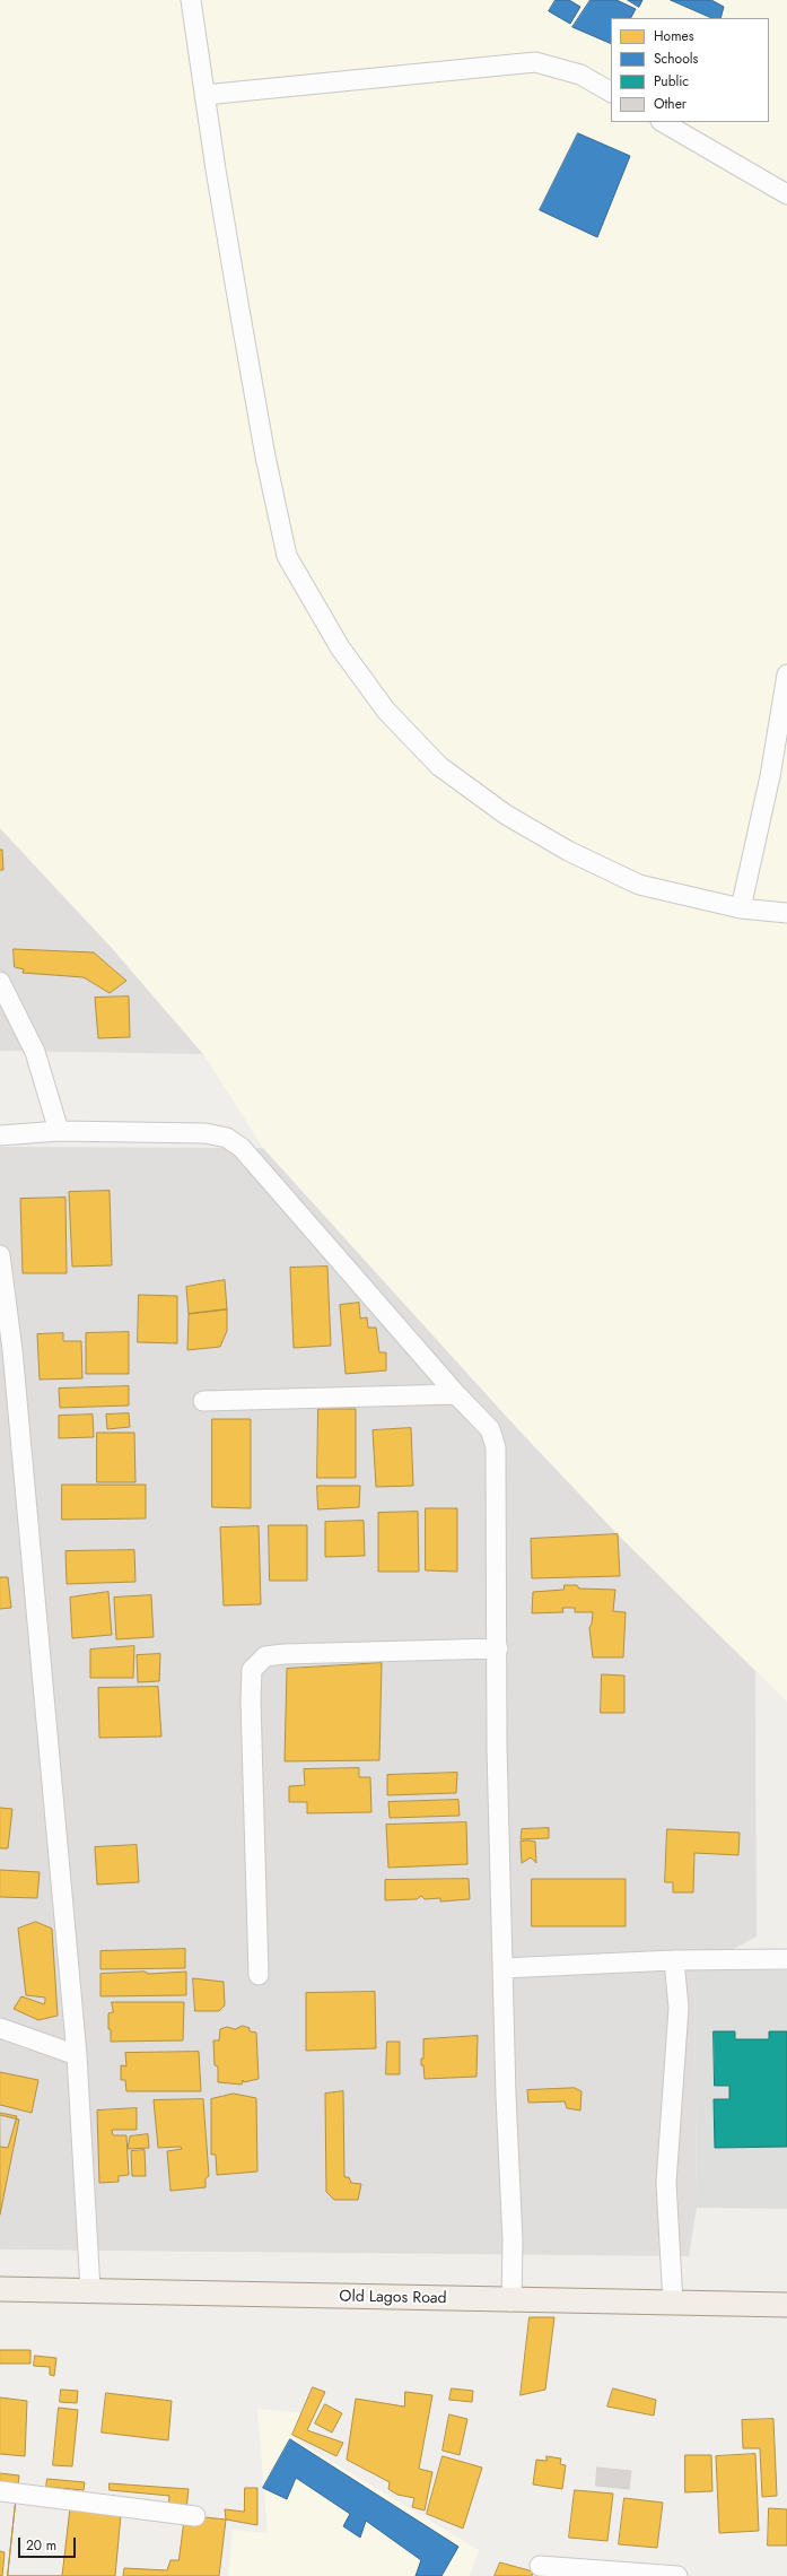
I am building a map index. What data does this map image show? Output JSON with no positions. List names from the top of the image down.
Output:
{
  "streets": {
    "main road": ["Old Lagos Road"]
  },
  "legend": [
    "Homes",
    "Schools",
    "Public",
    "Other"
  ],
  "scale_bar": "20 m"
}
